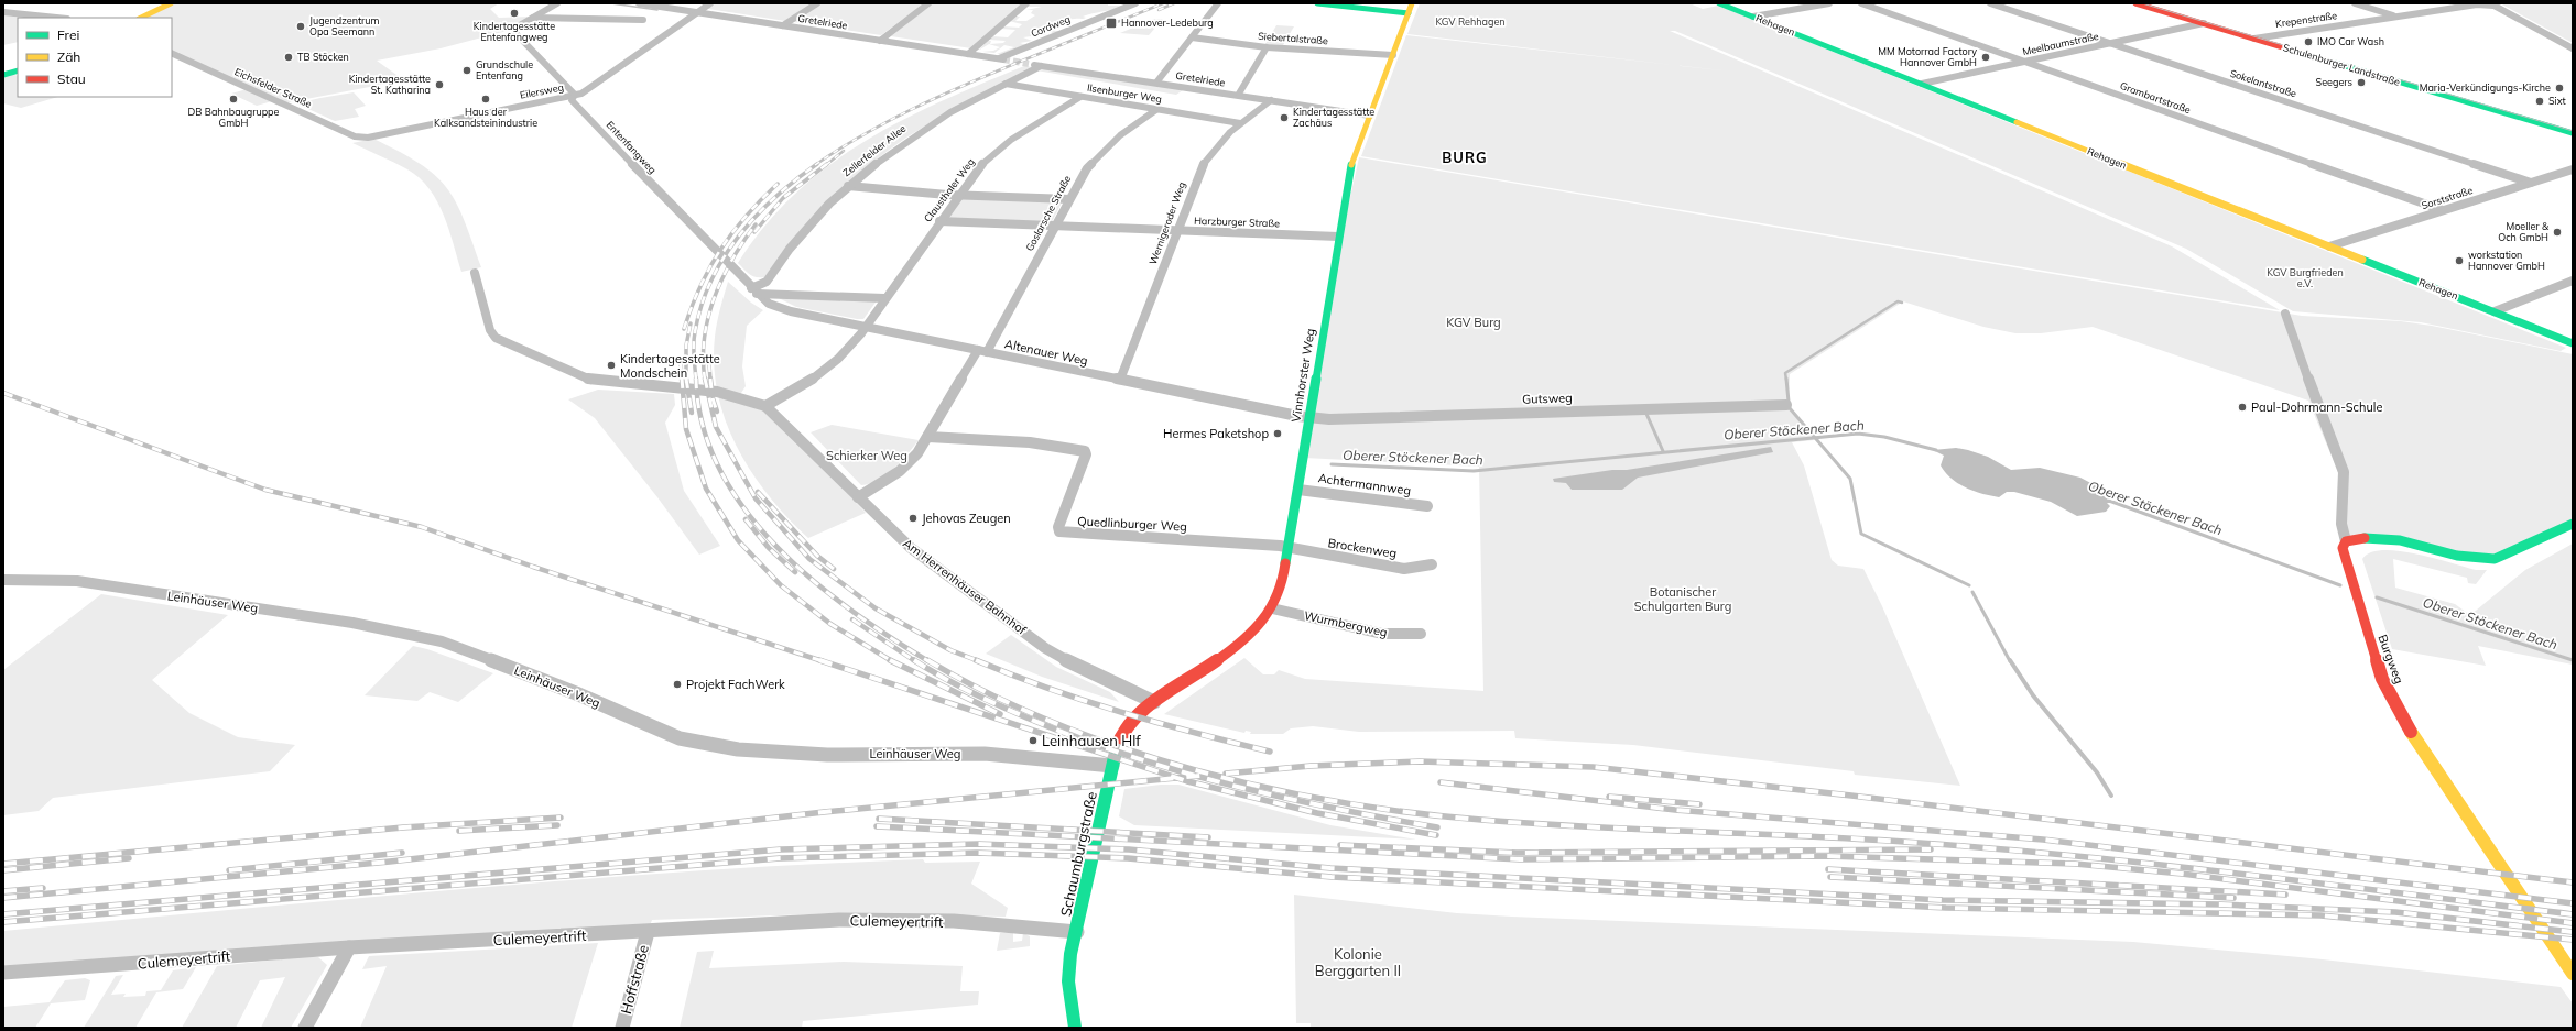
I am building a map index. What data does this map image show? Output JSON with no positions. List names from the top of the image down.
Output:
{
  "streets": {
    "street": [
      "Krepenstraße",
      "Gretelriede",
      "Rehagen",
      "Cordweg",
      "Siebertalstraße",
      "Meelbaumstraße",
      "Schulenburger Landstraße",
      "Sokelantstraße",
      "Eichsfelder Straße",
      "Eilersweg",
      "Ilsenburger Weg",
      "Grambartstraße",
      "Entenfangweg",
      "Zellerfelder Allee",
      "Clausthaler Weg",
      "Sorststraße",
      "Goslarsche Straße",
      "Harzburger Straße",
      "Wernigeroder Weg",
      "Altenauer Weg",
      "Vinnhorster Weg",
      "Gutsweg",
      "Achtermannweg",
      "Quedlinburger Weg",
      "Brockenweg",
      "Am Herrenhäuser Bahnhof",
      "Leinhäuser Weg",
      "Wurmbergweg",
      "Burgweg",
      "Schaumburgstraße",
      "Culemeyertrift",
      "Hoffstraße"
    ]
  },
  "crossings": [
    ["Krepenstraße", "Schulenburger Landstraße"],
    ["Gretelriede", "Cordweg"],
    ["Gretelriede", "Eilersweg"],
    ["Gretelriede", "Zellerfelder Allee"],
    ["Gretelriede", "Wernigeroder Weg"],
    ["Gretelriede", "Vinnhorster Weg"],
    ["Rehagen", "Meelbaumstraße"],
    ["Rehagen", "Sorststraße"],
    ["Siebertalstraße", "Vinnhorster Weg"],
    ["Meelbaumstraße", "Schulenburger Landstraße"],
    ["Meelbaumstraße", "Sokelantstraße"],
    ["Meelbaumstraße", "Grambartstraße"],
    ["Sokelantstraße", "Sorststraße"],
    ["Eichsfelder Straße", "Eilersweg"],
    ["Eilersweg", "Entenfangweg"],
    ["Ilsenburger Weg", "Zellerfelder Allee"],
    ["Ilsenburger Weg", "Clausthaler Weg"],
    ["Ilsenburger Weg", "Goslarsche Straße"],
    ["Ilsenburger Weg", "Wernigeroder Weg"],
    ["Grambartstraße", "Sorststraße"],
    ["Entenfangweg", "Zellerfelder Allee"],
    ["Entenfangweg", "Altenauer Weg"],
    ["Clausthaler Weg", "Harzburger Straße"],
    ["Clausthaler Weg", "Altenauer Weg"],
    ["Clausthaler Weg", "Am Herrenhäuser Bahnhof"],
    ["Goslarsche Straße", "Harzburger Straße"],
    ["Goslarsche Straße", "Altenauer Weg"],
    ["Harzburger Straße", "Wernigeroder Weg"],
    ["Harzburger Straße", "Vinnhorster Weg"],
    ["Wernigeroder Weg", "Altenauer Weg"],
    ["Altenauer Weg", "Vinnhorster Weg"],
    ["Altenauer Weg", "Gutsweg"],
    ["Vinnhorster Weg", "Gutsweg"],
    ["Vinnhorster Weg", "Achtermannweg"],
    ["Vinnhorster Weg", "Quedlinburger Weg"],
    ["Vinnhorster Weg", "Brockenweg"],
    ["Vinnhorster Weg", "Am Herrenhäuser Bahnhof"],
    ["Vinnhorster Weg", "Wurmbergweg"],
    ["Vinnhorster Weg", "Schaumburgstraße"],
    ["Quedlinburger Weg", "Brockenweg"],
    ["Am Herrenhäuser Bahnhof", "Schaumburgstraße"],
    ["Leinhäuser Weg", "Schaumburgstraße"],
    ["Schaumburgstraße", "Culemeyertrift"],
    ["Culemeyertrift", "Hoffstraße"]
  ],
  "districts": ["BURG"],
  "water": ["Oberer Stöckener Bach"],
  "parks": [
    "KGV Rehhagen",
    "KGV Burgfrieden e.V.",
    "KGV Burg",
    "Schierker Weg",
    "Botanischer Schulgarten Burg",
    "Kolonie Berggarten II"
  ],
  "places": {
    "other": [
      "Kindertagesstätte Entenfangweg",
      "Jugendzentrum Opa Seemann",
      "IMO Car Wash",
      "TB Stöcken",
      "MM Motorrad Factory Hannover GmbH",
      "Grundschule Entenfang",
      "Seegers",
      "Kindertagesstätte St. Katharina",
      "Maria-Verkündigungs-Kirche",
      "DB Bahnbaugruppe GmbH",
      "Haus der Kalksandsteinindustrie",
      "Sixt",
      "Kindertagesstätte Zachäus",
      "Moeller & Och GmbH",
      "workstation Hannover GmbH",
      "Kindertagesstätte Mondschein",
      "Paul-Dohrmann-Schule",
      "Hermes Paketshop",
      "Jehovas Zeugen",
      "Projekt FachWerk",
      "Leinhausen Hlf"
    ],
    "transit": ["Hannover-Ledeburg"]
  },
  "legend": ["Frei", "Zäh", "Stau"]
}
